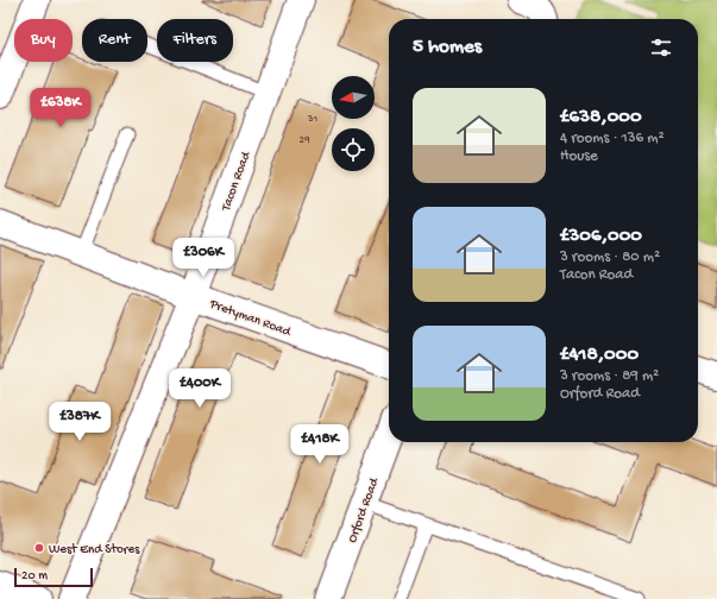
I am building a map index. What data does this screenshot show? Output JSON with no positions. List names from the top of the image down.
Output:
{
  "streets": {
    "street": ["Tacon Road", "Pretyman Road", "Orford Road"]
  },
  "crossings": [
    ["Tacon Road", "Pretyman Road"]
  ],
  "places": ["West End Stores"],
  "house_numbers": ["31", "29"],
  "scale_bar": "20 m",
  "north": "left",
  "page": {
    "chip": ["Buy", "Rent", "Filters"],
    "heading": "5 homes",
    "list": [
      {
        "name": "£638,000",
        "note": "4 rooms · 136 m² · House"
      },
      {
        "name": "£306,000",
        "note": "3 rooms · 80 m² · Tacon Road"
      },
      {
        "name": "£418,000",
        "note": "3 rooms · 89 m² · Orford Road"
      }
    ],
    "price": [
      "£638K",
      "£306K",
      "£400K",
      "£387K",
      "£418K"
    ],
    "scale": "20 m"
  }
}
